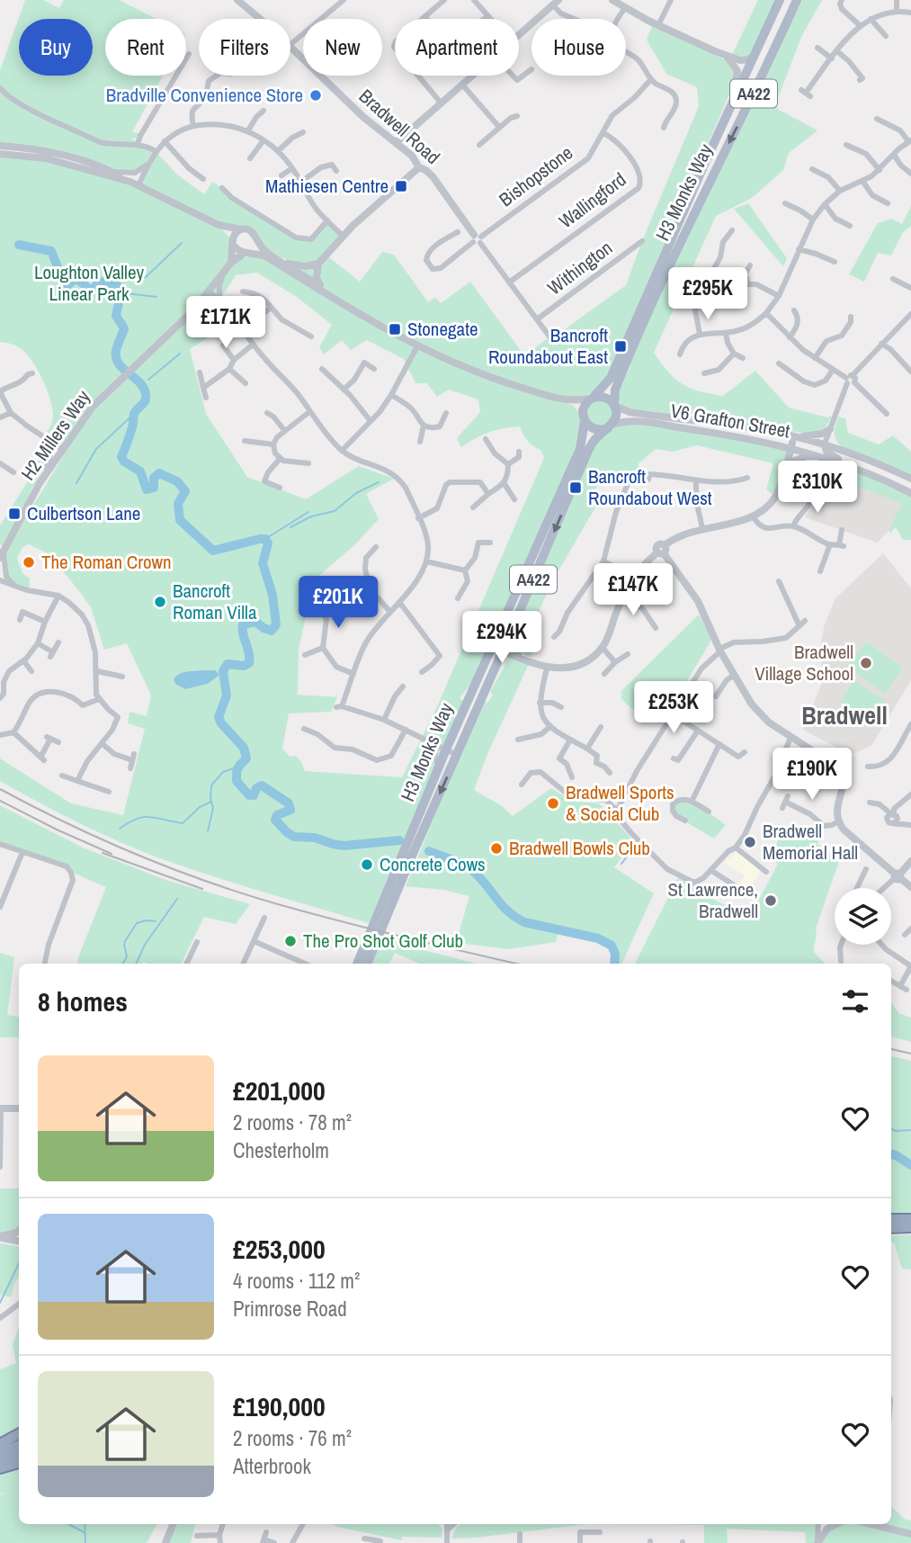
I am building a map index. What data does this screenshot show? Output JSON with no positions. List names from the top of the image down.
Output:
{
  "streets": {
    "main road": ["A422", "H3 Monks Way"],
    "street": [
      "Bradwell Road",
      "Bishopstone",
      "Wallingford",
      "Withington",
      "V6 Grafton Street",
      "H2 Millers Way"
    ]
  },
  "crossings": [
    ["A422", "H3 Monks Way"],
    ["A422", "V6 Grafton Street"],
    ["Bradwell Road", "Bishopstone"],
    ["Bradwell Road", "Wallingford"],
    ["Bradwell Road", "Withington"],
    ["Bishopstone", "Wallingford"],
    ["H3 Monks Way", "V6 Grafton Street"]
  ],
  "districts": ["Bradwell"],
  "parks": ["Loughton Valley Linear Park"],
  "places": {
    "other": [
      "Bradville Convenience Store",
      "The Roman Crown",
      "Bancroft Roman Villa",
      "Bradwell Village School",
      "Bradwell Sports & Social Club",
      "Bradwell Memorial Hall",
      "Bradwell Bowls Club",
      "Concrete Cows",
      "St Lawrence, Bradwell",
      "The Pro Shot Golf Club"
    ],
    "transit": [
      "Mathiesen Centre",
      "Stonegate",
      "Bancroft Roundabout East",
      "Bancroft Roundabout West",
      "Culbertson Lane"
    ]
  },
  "page": {
    "chip": [
      "Buy",
      "Rent",
      "Filters",
      "New",
      "Apartment",
      "House"
    ],
    "price": [
      "£295K",
      "£171K",
      "£310K",
      "£147K",
      "£201K",
      "£294K",
      "£253K",
      "£190K"
    ],
    "heading": "8 homes",
    "list": [
      {
        "name": "£201,000",
        "note": "2 rooms · 78 m² · Chesterholm"
      },
      {
        "name": "£253,000",
        "note": "4 rooms · 112 m² · Primrose Road"
      },
      {
        "name": "£190,000",
        "note": "2 rooms · 76 m² · Atterbrook"
      }
    ]
  }
}
